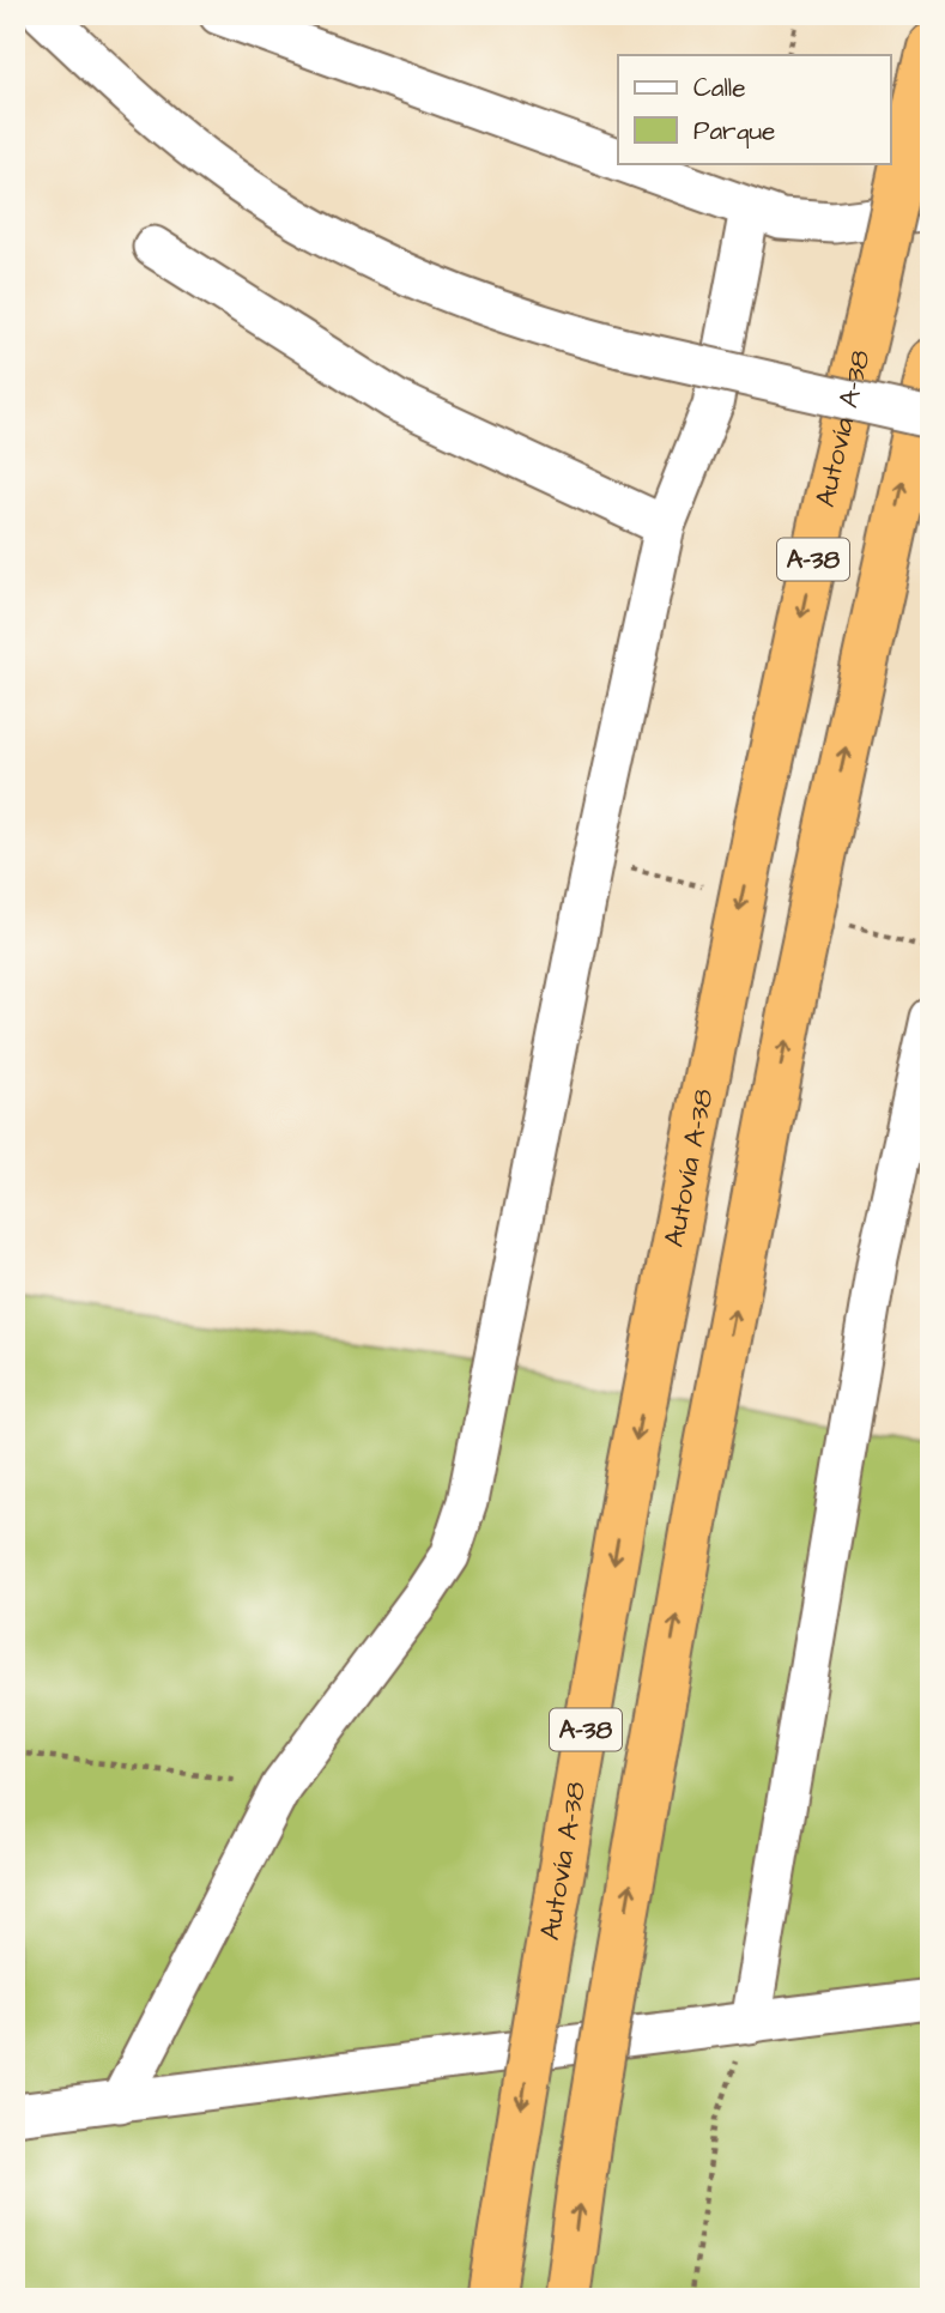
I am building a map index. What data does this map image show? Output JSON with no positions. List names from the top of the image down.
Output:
{
  "streets": {
    "highway": ["Autovía A-38", "A-38"]
  },
  "legend": ["Calle", "Parque"]
}
